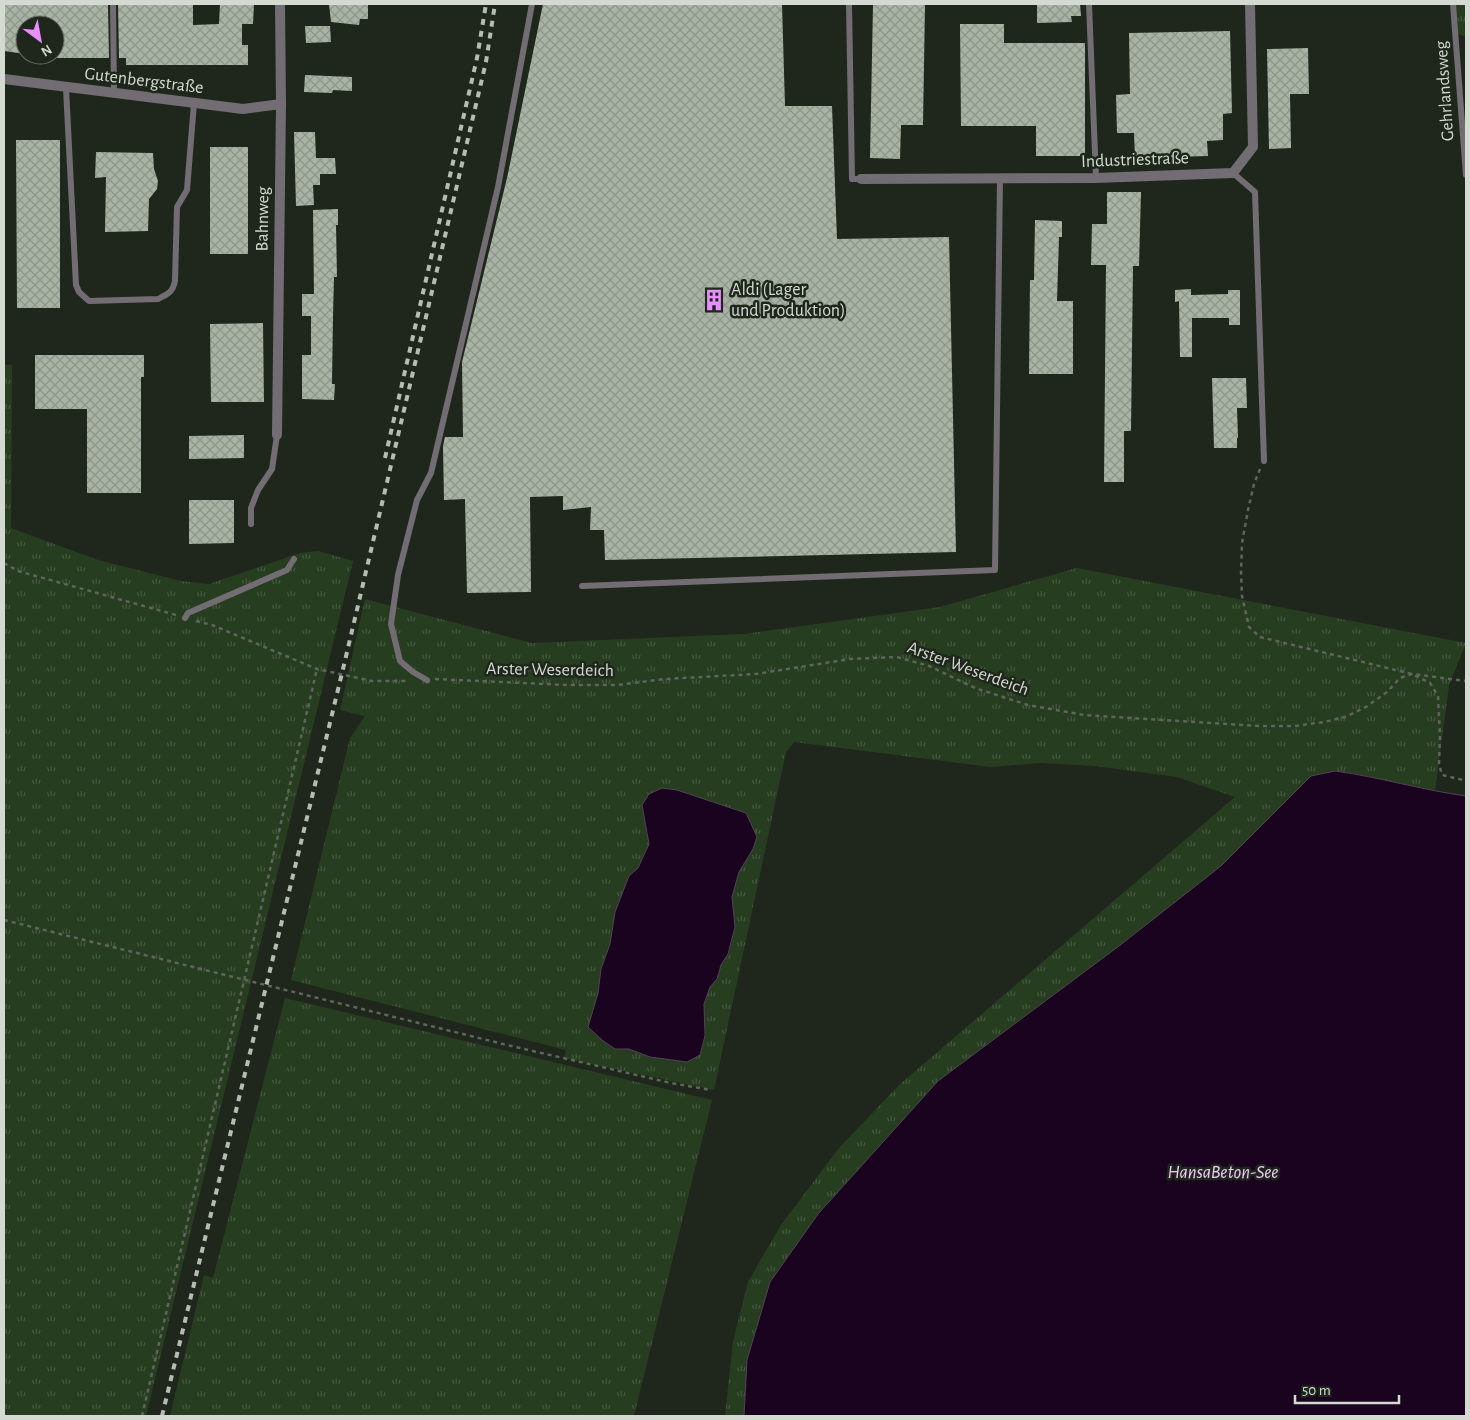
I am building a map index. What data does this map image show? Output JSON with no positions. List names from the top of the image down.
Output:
{
  "streets": {
    "street": ["Gutenbergstraße", "Industriestraße", "Bahnweg"],
    "lane": ["Gehrlandsweg"],
    "path": ["Arster Weserdeich"]
  },
  "crossings": [
    ["Gutenbergstraße", "Bahnweg"]
  ],
  "water": ["HansaBeton-See"],
  "places": {
    "building": ["Aldi (Lager und Produktion)"]
  },
  "scale_bar": "50 m",
  "north": "bottom right"
}
